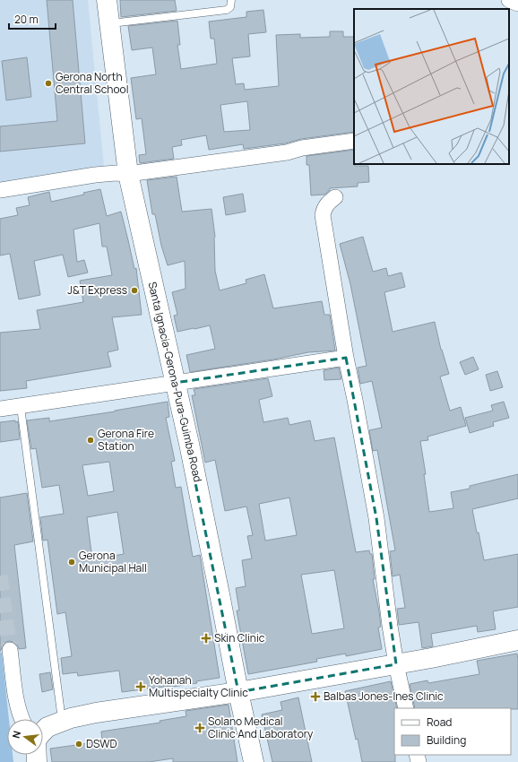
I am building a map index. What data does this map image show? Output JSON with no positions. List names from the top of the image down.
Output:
{
  "streets": {
    "main road": ["Santa Ignacia-Gerona-Pura-Guimba Road"]
  },
  "places": {
    "other": [
      "Gerona North Central School",
      "J&T Express",
      "Gerona Fire Station",
      "Gerona Municipal Hall",
      "DSWD"
    ],
    "health": [
      "Skin Clinic",
      "Yohanah Multispecialty Clinic",
      "Balbas Jones-Ines Clinic",
      "Solano Medical Clinic And Laboratory"
    ]
  },
  "legend": ["Road", "Building"],
  "scale_bar": "20 m",
  "north": "left"
}
